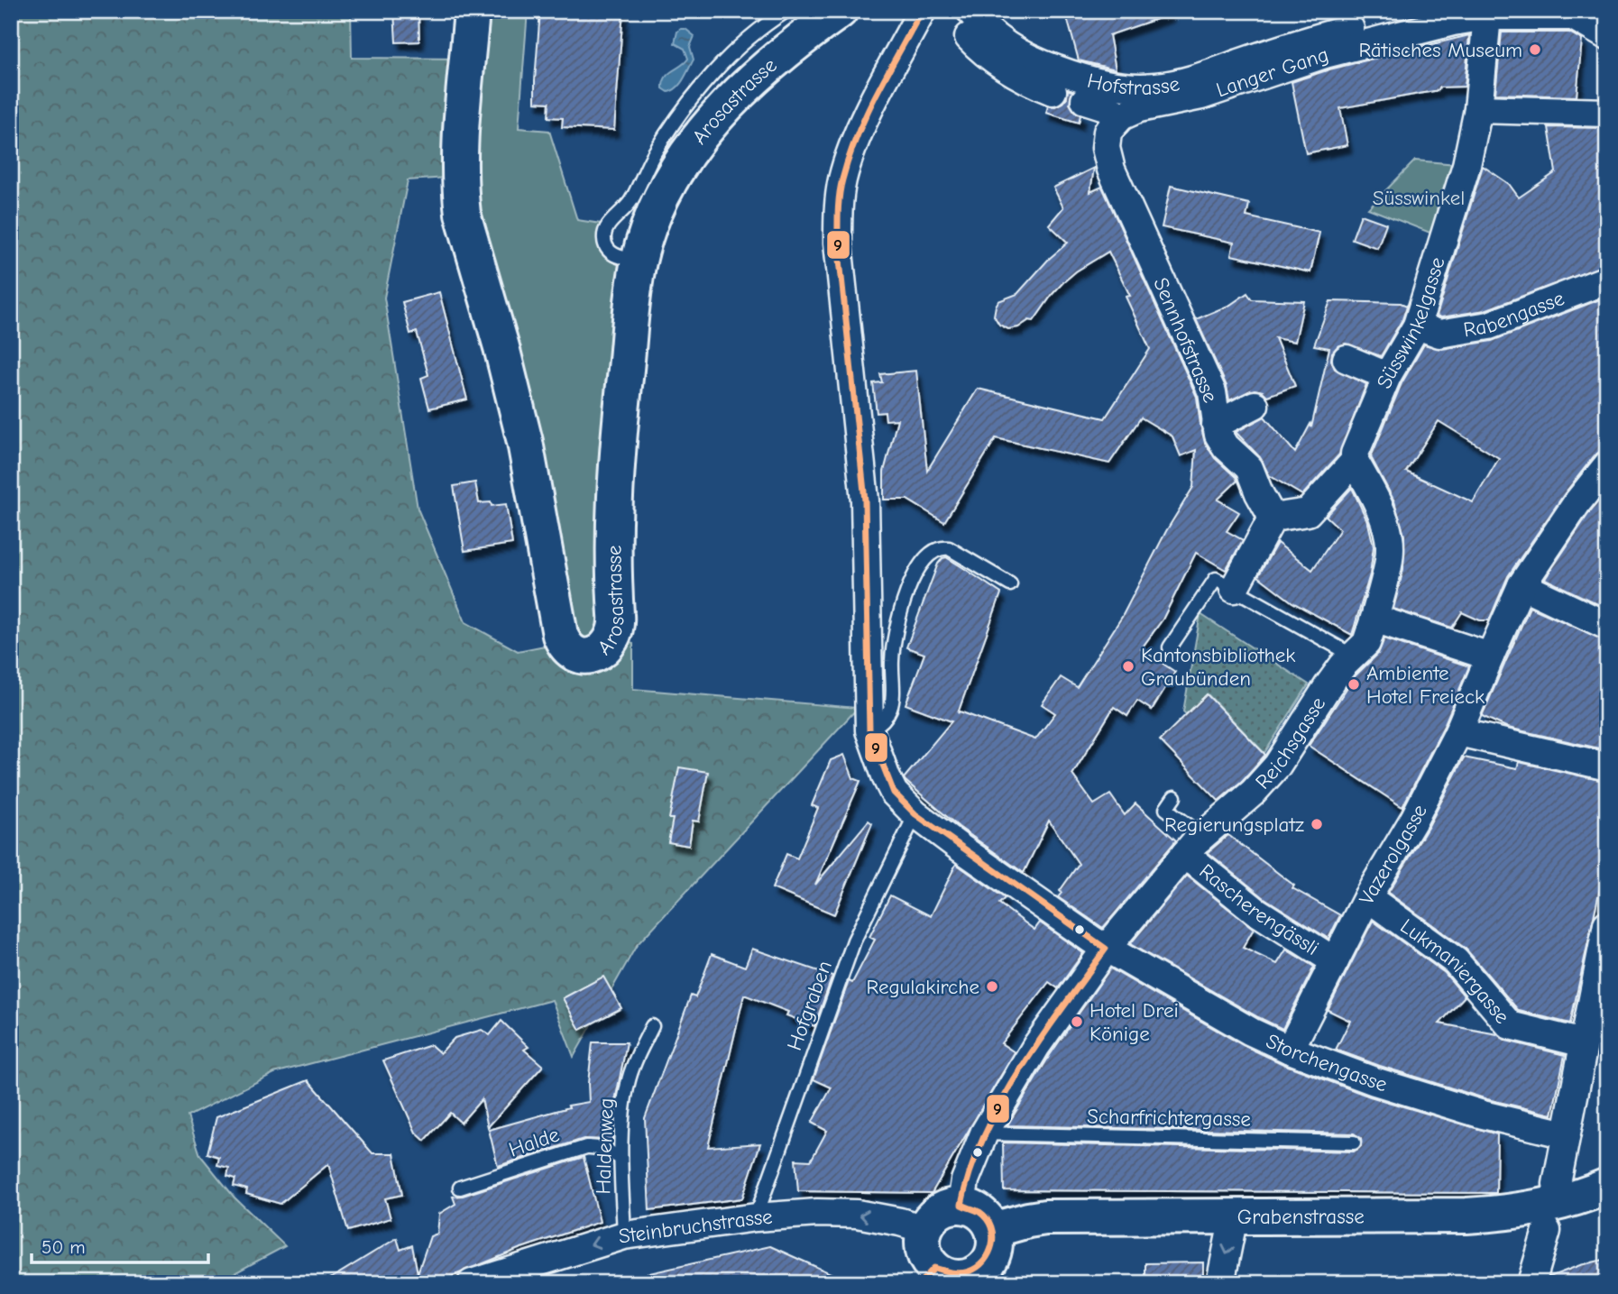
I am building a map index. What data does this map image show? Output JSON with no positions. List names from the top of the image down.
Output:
{
  "streets": {
    "main road": ["Arosastrasse", "Grabenstrasse"],
    "street": [
      "Langer Gang",
      "Hofstrasse",
      "Rabengasse",
      "Süsswinkelgasse",
      "Sennhofstrasse",
      "Reichsgasse",
      "Vazerolgasse",
      "Rascherengässli",
      "Lukmaniergasse",
      "Storchengasse",
      "Steinbruchstrasse"
    ],
    "lane": [
      "Hofgraben",
      "Scharfrichtergasse",
      "Halde",
      "Haldenweg"
    ]
  },
  "crossings": [
    ["Langer Gang", "Süsswinkelgasse"],
    ["Langer Gang", "Sennhofstrasse"],
    ["Rabengasse", "Süsswinkelgasse"],
    ["Reichsgasse", "Rascherengässli"],
    ["Reichsgasse", "Storchengasse"],
    ["Reichsgasse", "Scharfrichtergasse"],
    ["Reichsgasse", "Grabenstrasse"],
    ["Reichsgasse", "Steinbruchstrasse"],
    ["Vazerolgasse", "Rascherengässli"],
    ["Vazerolgasse", "Lukmaniergasse"],
    ["Vazerolgasse", "Storchengasse"],
    ["Hofgraben", "Storchengasse"],
    ["Hofgraben", "Steinbruchstrasse"],
    ["Halde", "Haldenweg"],
    ["Haldenweg", "Steinbruchstrasse"],
    ["Grabenstrasse", "Steinbruchstrasse"]
  ],
  "one_way": ["Steinbruchstrasse"],
  "parks": ["Süsswinkel"],
  "places": [
    "Rätisches Museum",
    "Kantonsbibliothek Graubünden",
    "Ambiente Hotel Freieck",
    "Regierungsplatz",
    "Regulakirche",
    "Hotel Drei Könige"
  ],
  "lines": ["transit line 9"],
  "scale_bar": "50 m"
}
